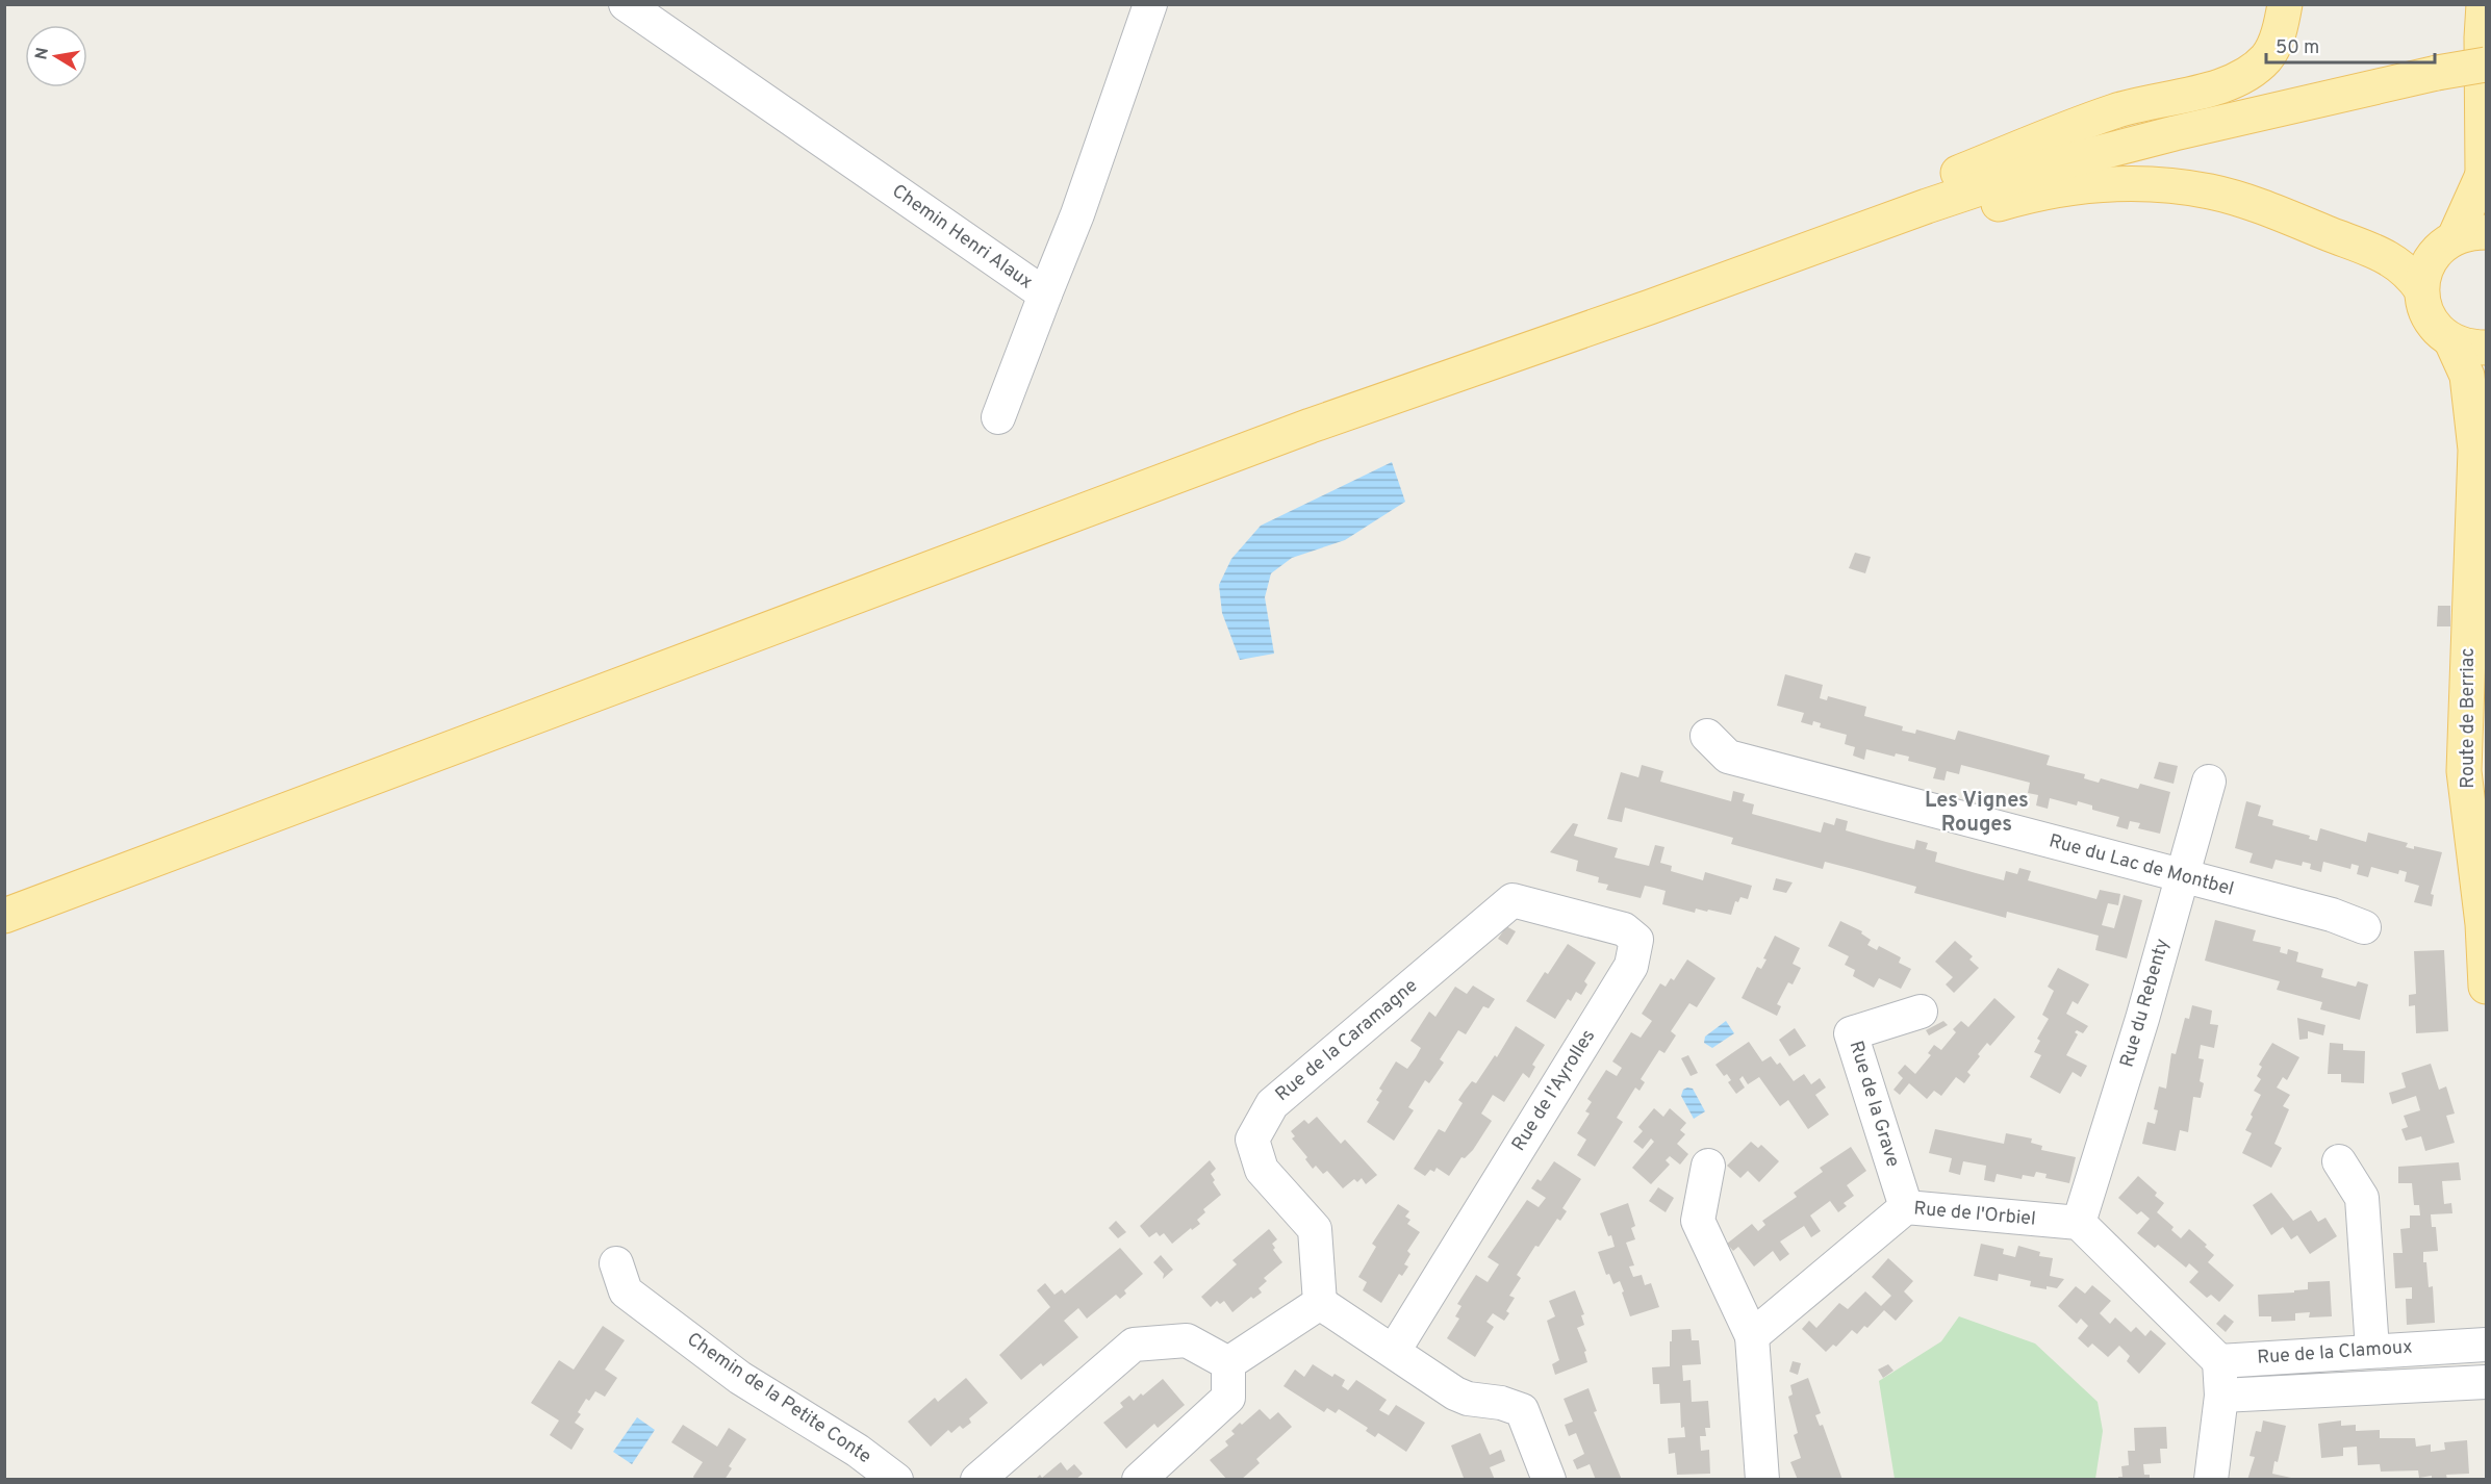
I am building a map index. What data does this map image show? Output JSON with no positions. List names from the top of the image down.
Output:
{
  "streets": {
    "main road": ["Route de Berriac"],
    "street": [
      "Chemin Henri Alaux",
      "Rue du Lac de Montbel",
      "Rue du Rebenty",
      "Rue de la Caramagne",
      "Rue de l'Ayrolles",
      "Rue de la Grave",
      "Rue de l'Orbiel",
      "Rue de la Clamoux",
      "Chemin de la Petite Conte"
    ]
  },
  "crossings": [
    ["Rue du Lac de Montbel", "Rue du Rebenty"],
    ["Rue du Rebenty", "Rue de l'Orbiel"],
    ["Rue de la Caramagne", "Rue de l'Ayrolles"],
    ["Rue de la Grave", "Rue de l'Orbiel"]
  ],
  "districts": ["Les Vignes Rouges"],
  "scale_bar": "50 m",
  "north": "left"
}
